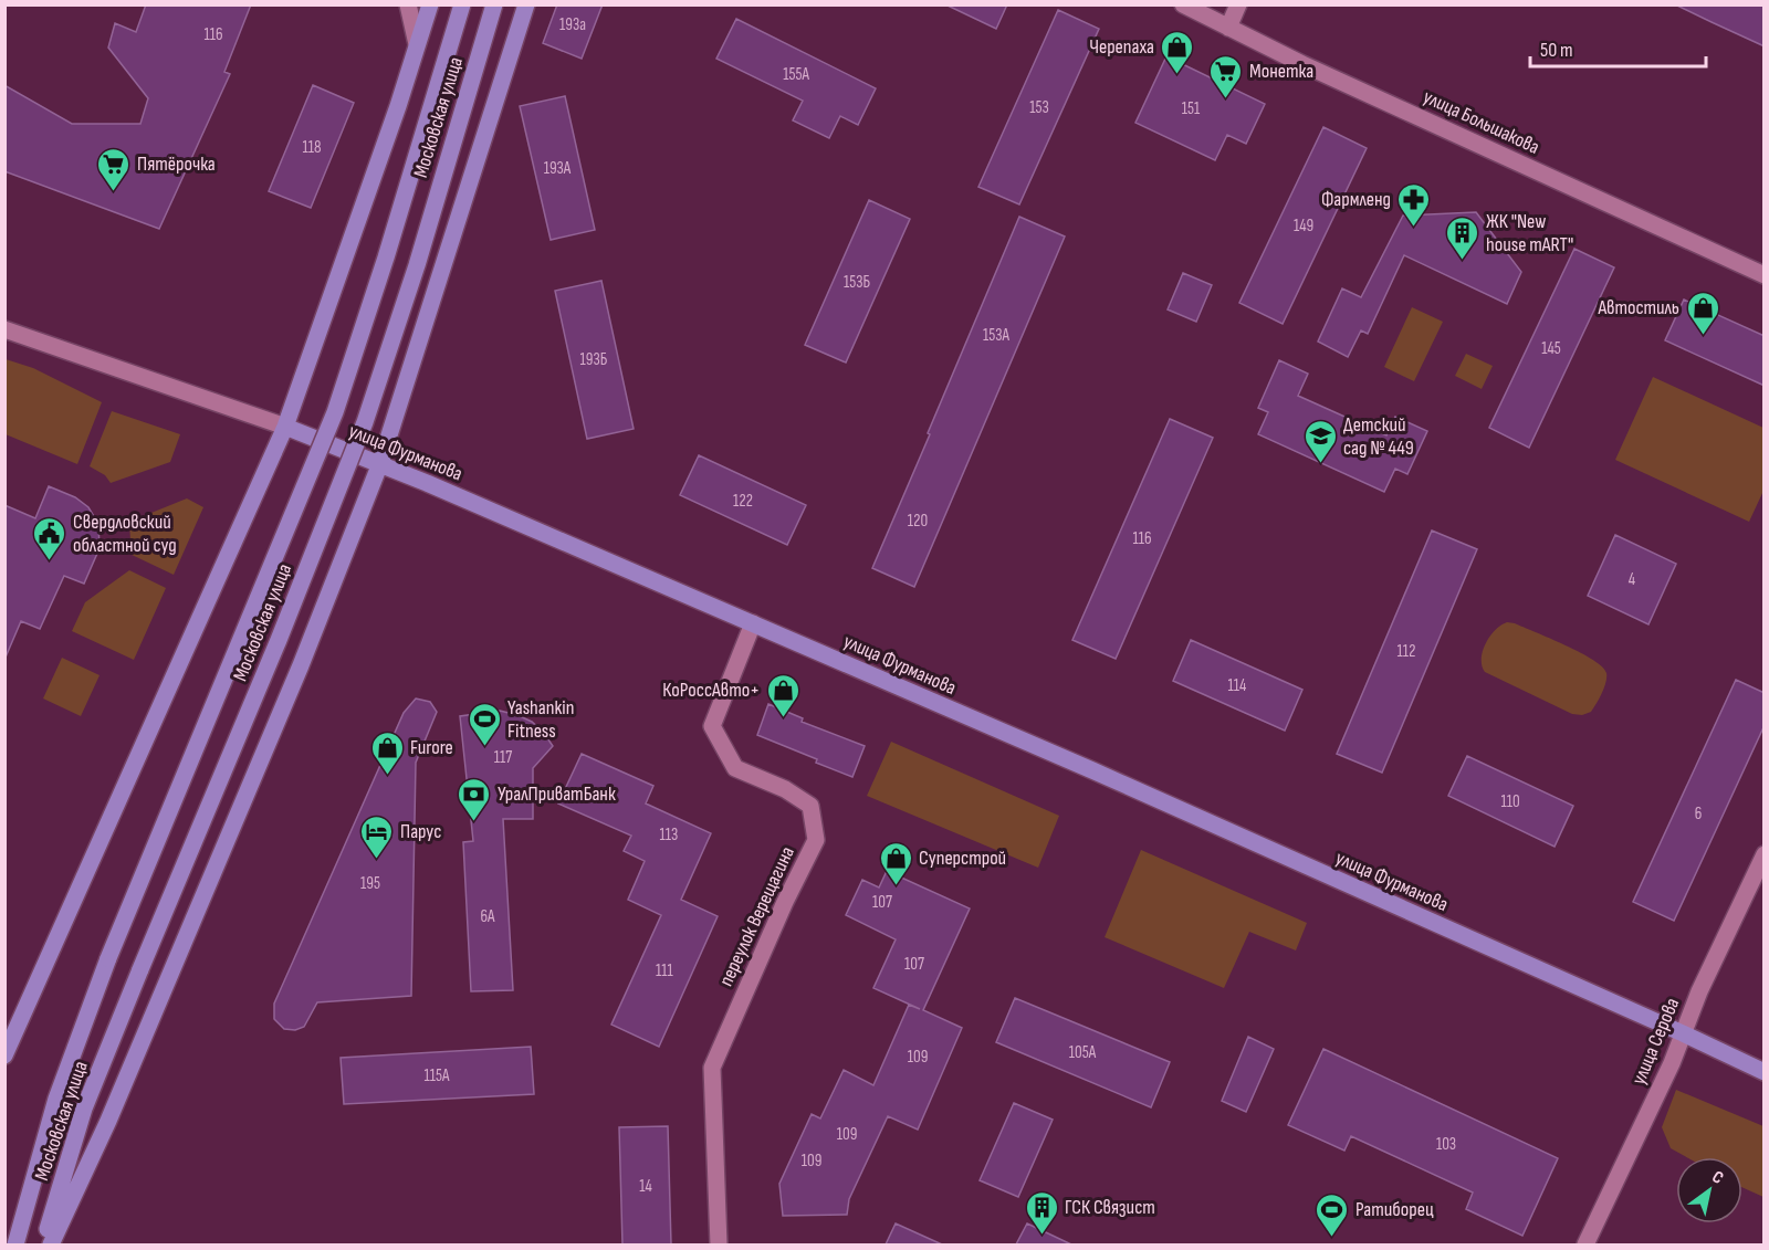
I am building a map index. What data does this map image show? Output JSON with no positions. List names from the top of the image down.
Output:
{
  "streets": {
    "main road": ["Московская улица", "улица Фурманова"],
    "street": ["улица Большакова", "переулок Верещагина", "улица Серова"]
  },
  "crossings": [
    ["Московская улица", "улица Фурманова"],
    ["улица Фурманова", "переулок Верещагина"],
    ["улица Фурманова", "улица Серова"]
  ],
  "places": {
    "shop": [
      "Черепаха",
      "Автостиль",
      "КоРоссАвто+",
      "Furore",
      "Суперстрой"
    ],
    "supermarket": ["Монетка", "Пятёрочка"],
    "pharmacy": ["Фармленд"],
    "building": ["ЖК \"New house mART\"", "ГСК Связист"],
    "school or university": ["Детский сад № 449"],
    "public building": ["Свердловский областной суд"],
    "sports": ["Yashankin Fitness", "Ратиборец"],
    "bank": ["УралПриватБанк"],
    "hotel": ["Парус"]
  },
  "house_numbers": [
    "193a",
    "116",
    "155А",
    "153",
    "151",
    "118",
    "193А",
    "149",
    "153Б",
    "153А",
    "145",
    "193Б",
    "122",
    "120",
    "116",
    "4",
    "112",
    "114",
    "117",
    "110",
    "6",
    "113",
    "195",
    "107",
    "6А",
    "107",
    "111",
    "105А",
    "109",
    "115А",
    "109",
    "103",
    "109",
    "14"
  ],
  "scale_bar": "50 m",
  "north": "top right"
}
